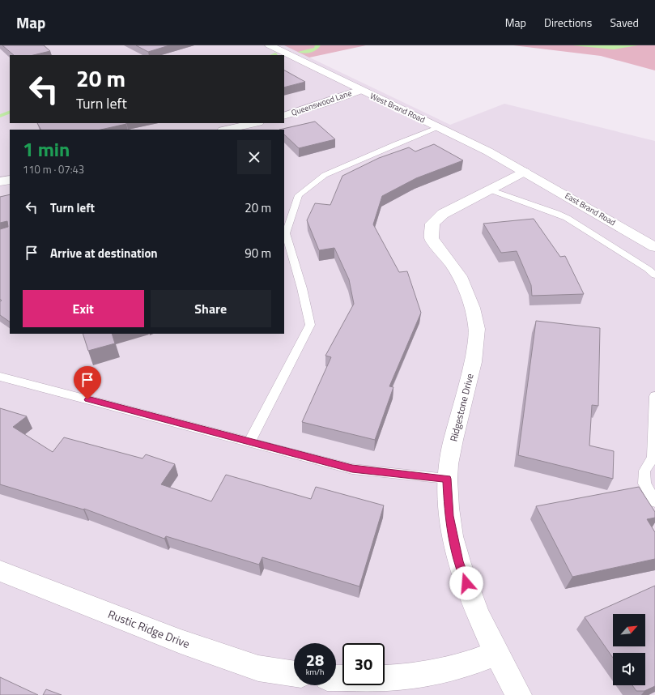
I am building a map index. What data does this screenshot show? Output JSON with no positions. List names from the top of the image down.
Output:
{
  "streets": {
    "street": [
      "Queenswood Lane",
      "West Brand Road",
      "East Brand Road",
      "Ridgestone Drive",
      "Rustic Ridge Drive"
    ]
  },
  "crossings": [
    ["Queenswood Lane", "West Brand Road"],
    ["West Brand Road", "East Brand Road"],
    ["West Brand Road", "Ridgestone Drive"],
    ["East Brand Road", "Ridgestone Drive"]
  ],
  "north": "top right",
  "page": {
    "header": "Map",
    "nav": ["Map", "Directions", "Saved"],
    "turn": ["20 m", "Turn left"],
    "heading": ["1 min", "110 m · 07:43"],
    "list": [
      {
        "name": "Turn left",
        "value": "20 m"
      },
      {
        "name": "Arrive at destination",
        "value": "90 m"
      }
    ],
    "buttons": ["Exit", "Share"],
    "speed": "28 km/h",
    "limit": "30"
  }
}
